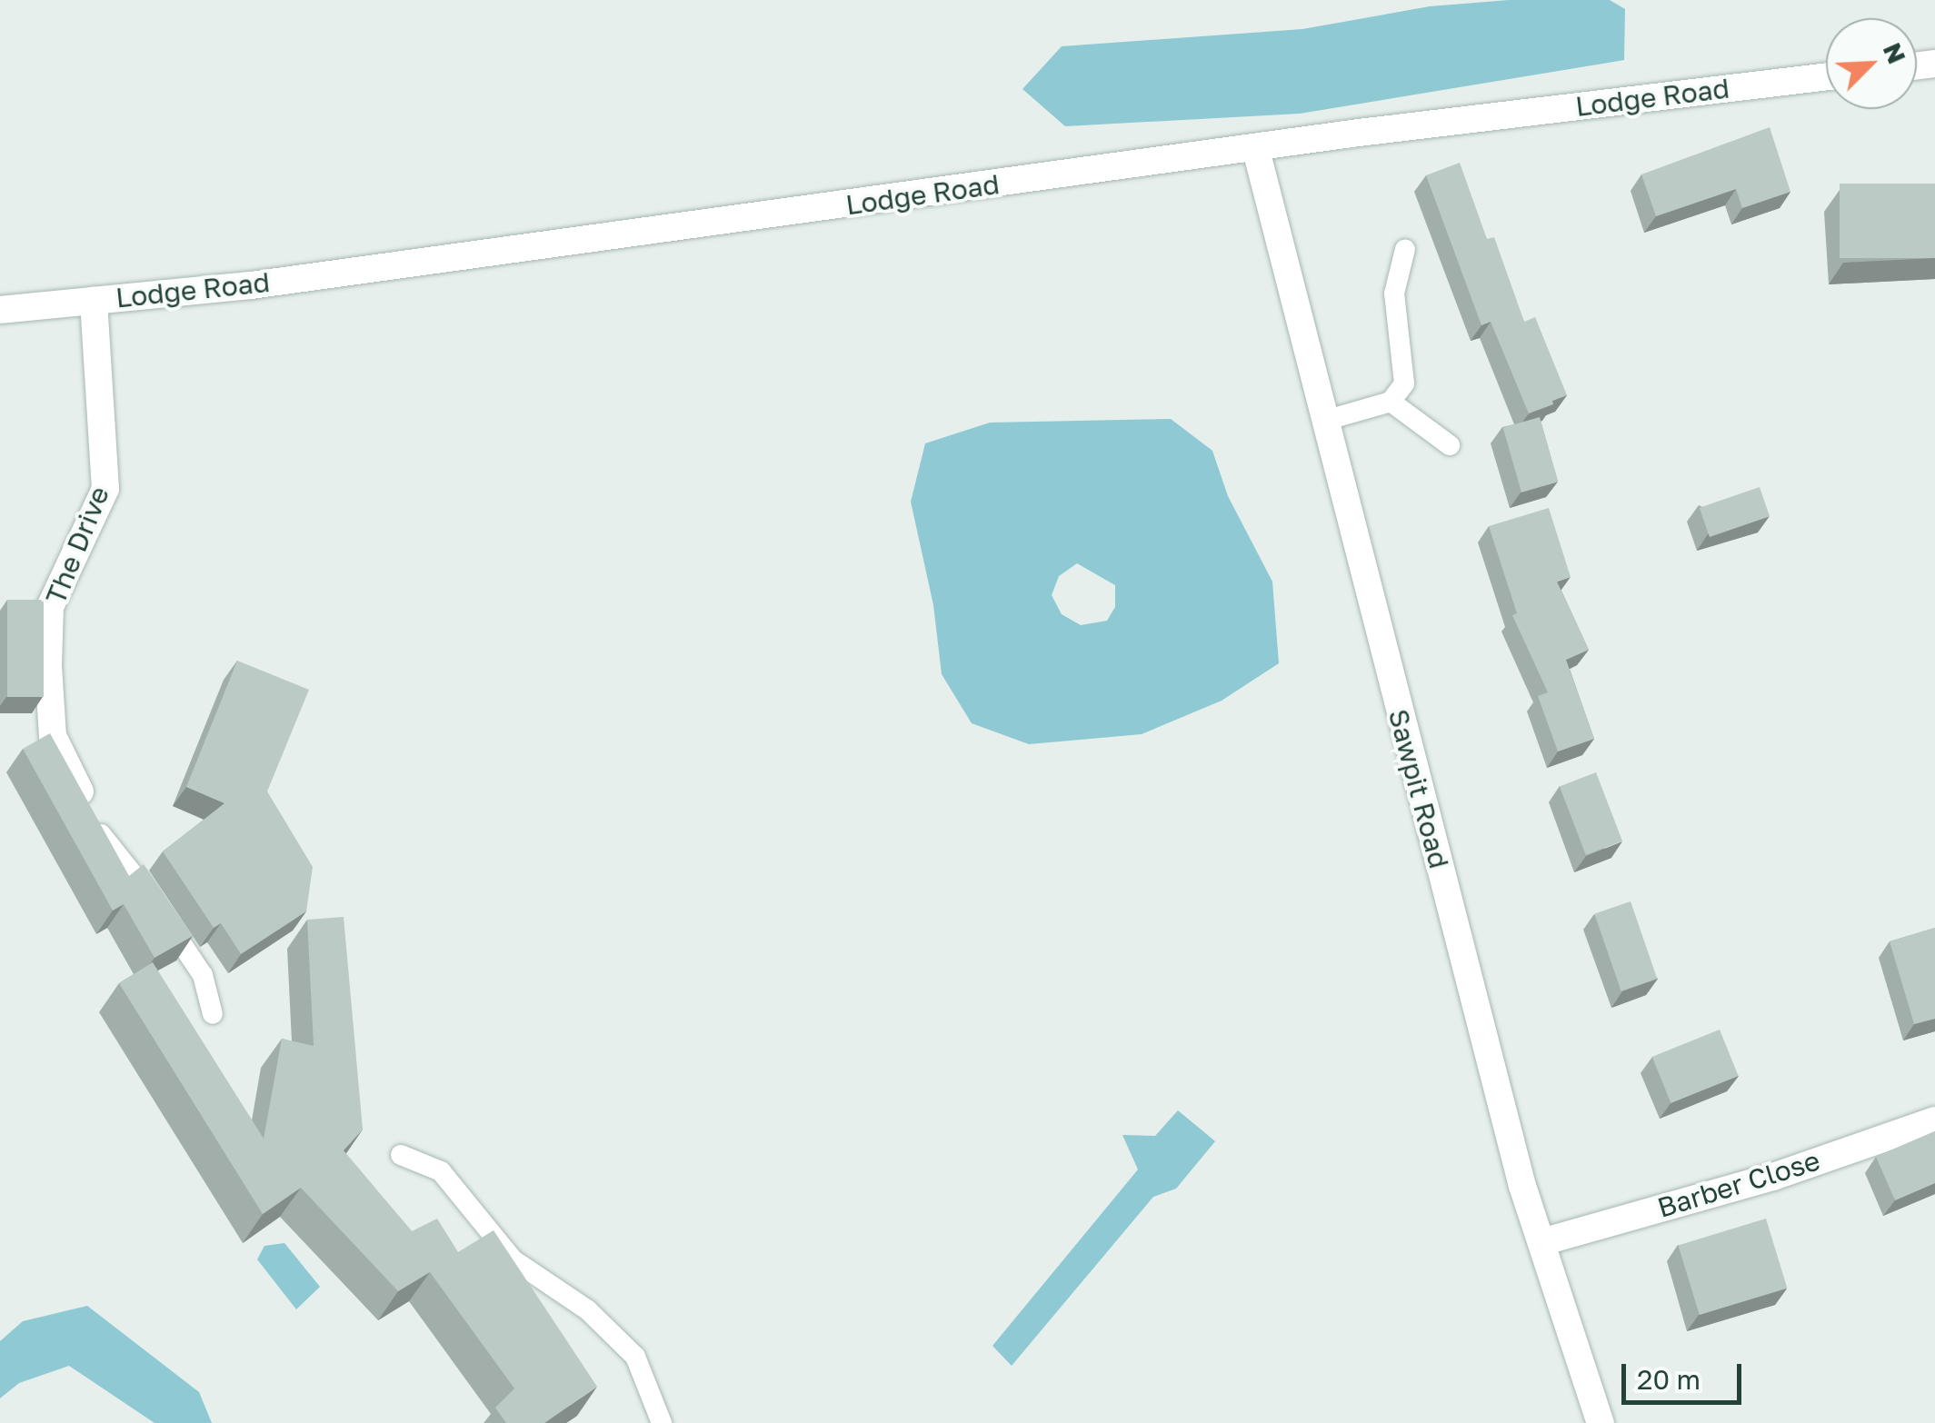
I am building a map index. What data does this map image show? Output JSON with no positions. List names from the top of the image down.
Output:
{
  "streets": {
    "street": [
      "Lodge Road",
      "The Drive",
      "Sawpit Road",
      "Barber Close"
    ]
  },
  "crossings": [
    ["Lodge Road", "The Drive"],
    ["Lodge Road", "Sawpit Road"],
    ["Sawpit Road", "Barber Close"]
  ],
  "scale_bar": "20 m",
  "north": "top right"
}
